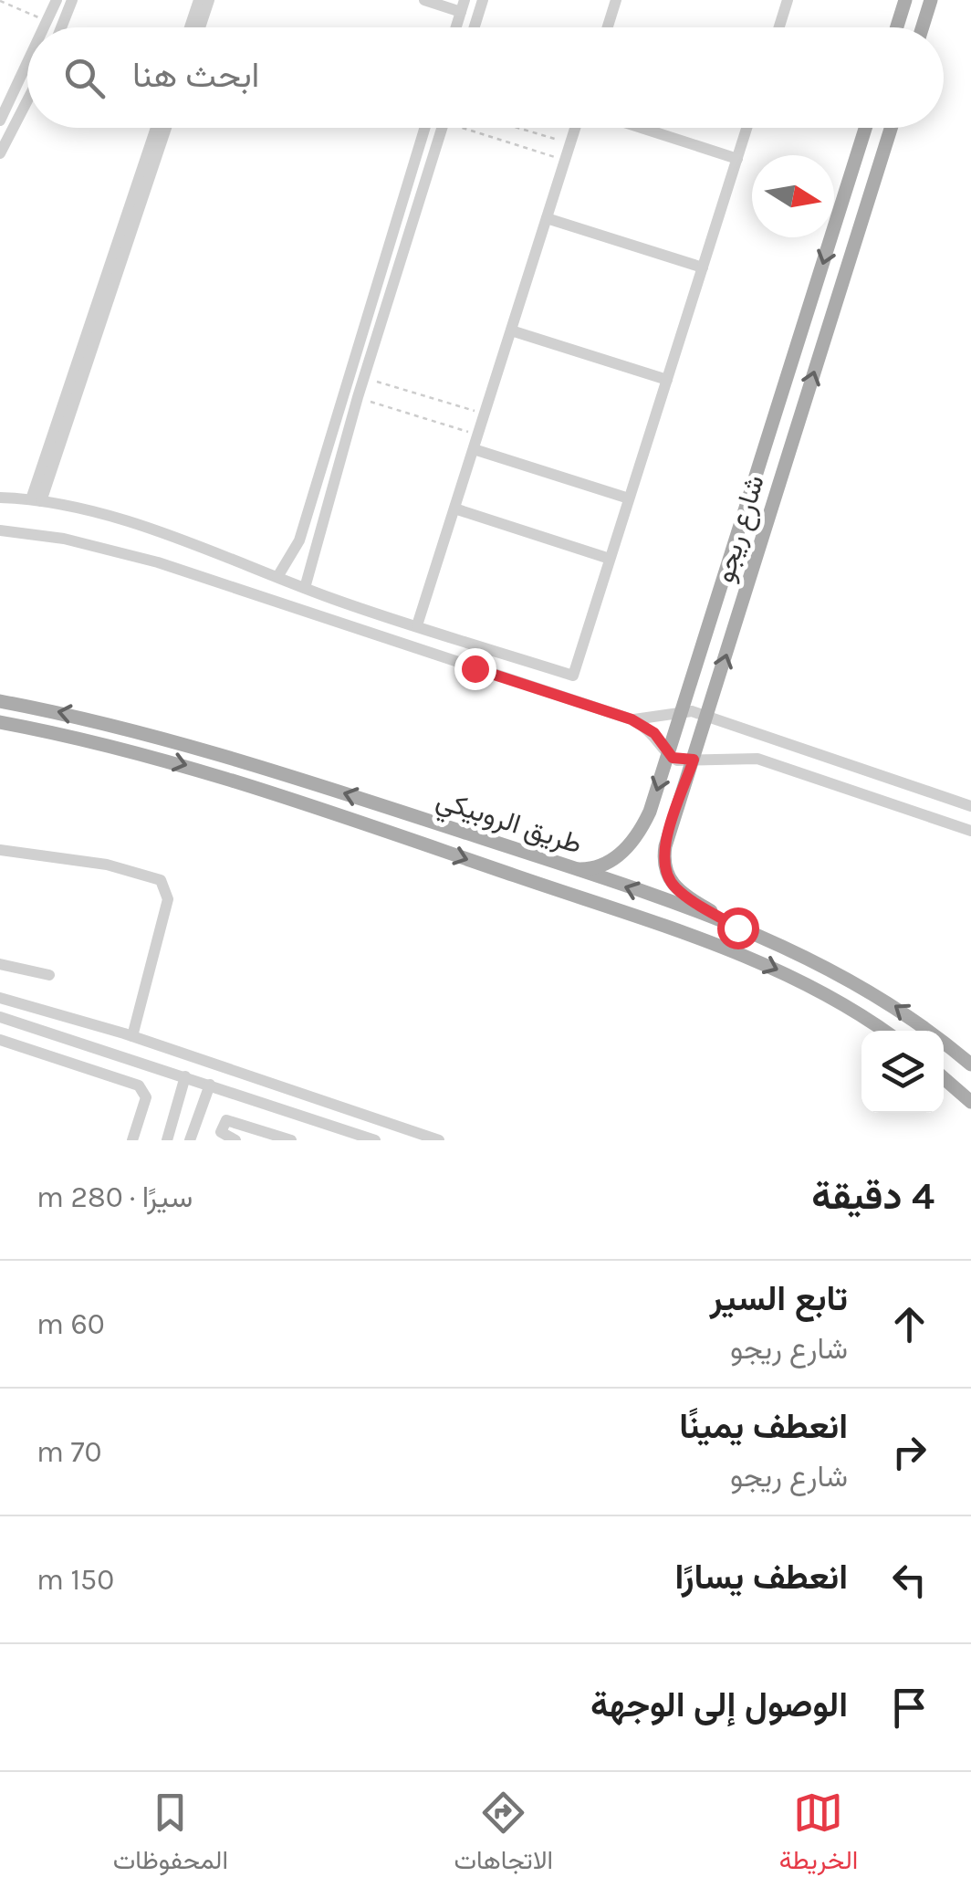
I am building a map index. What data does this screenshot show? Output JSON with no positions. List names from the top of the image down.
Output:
{
  "streets": {
    "main road": ["شارع ريجو", "طريق الروبيكي"]
  },
  "crossings": [
    ["شارع ريجو", "طريق الروبيكي"]
  ],
  "north": "right",
  "page": {
    "search": "ابحث هنا",
    "heading": ["4 دقيقة", "سيرًا · 280 m"],
    "list": [
      ["تابع السير", "شارع ريجو", "60 m"],
      ["انعطف يمينًا", "شارع ريجو", "70 m"],
      ["انعطف يسارًا", "150 m"],
      "الوصول إلى الوجهة"
    ],
    "nav": ["الخريطة", "الاتجاهات", "المحفوظات"]
  }
}
